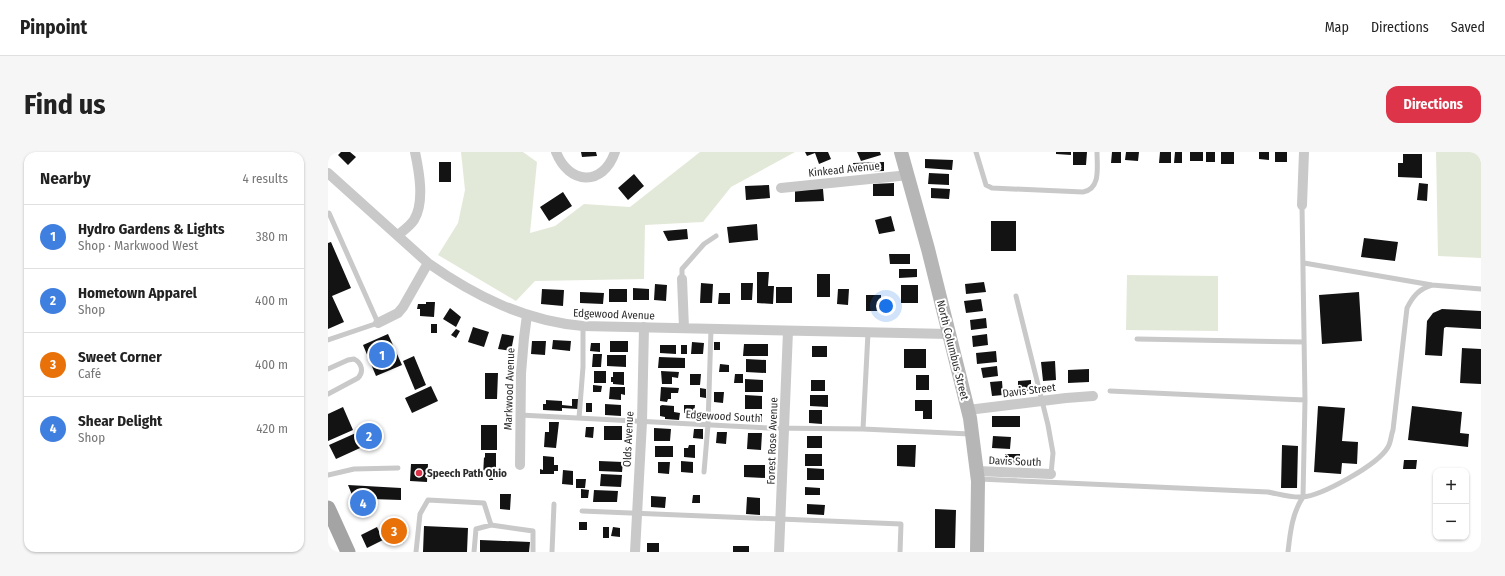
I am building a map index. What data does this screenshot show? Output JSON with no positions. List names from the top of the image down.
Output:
{
  "streets": {
    "main road": ["North Columbus Street"],
    "street": [
      "Kinkead Avenue",
      "Edgewood Avenue",
      "Markwood Avenue",
      "Davis Street",
      "Olds Avenue",
      "Forest Rose Avenue",
      "Davis South"
    ],
    "lane": ["Edgewood South"]
  },
  "crossings": [
    ["Kinkead Avenue", "North Columbus Street"],
    ["Edgewood Avenue", "North Columbus Street"],
    ["Edgewood Avenue", "Markwood Avenue"],
    ["Edgewood Avenue", "Olds Avenue"],
    ["Edgewood Avenue", "Forest Rose Avenue"],
    ["North Columbus Street", "Davis Street"],
    ["North Columbus Street", "Edgewood South"],
    ["North Columbus Street", "Davis South"],
    ["Markwood Avenue", "Edgewood South"],
    ["Edgewood South", "Olds Avenue"],
    ["Edgewood South", "Forest Rose Avenue"]
  ],
  "places": ["Speech Path Ohio"],
  "page": {
    "header": "Pinpoint",
    "nav": ["Map", "Directions", "Saved"],
    "buttons": "Directions",
    "title": "Find us",
    "heading": ["Nearby", "4 results"],
    "list": [
      {
        "mark": "1",
        "name": "Hydro Gardens & Lights",
        "note": "Shop · Markwood West",
        "value": "380 m"
      },
      {
        "mark": "2",
        "name": "Hometown Apparel",
        "note": "Shop",
        "value": "400 m"
      },
      {
        "mark": "3",
        "name": "Sweet Corner",
        "note": "Café",
        "value": "400 m"
      },
      {
        "mark": "4",
        "name": "Shear Delight",
        "note": "Shop",
        "value": "420 m"
      }
    ],
    "pins": [
      "1",
      "2",
      "4",
      "3"
    ],
    "map_buttons": ["+", "−"]
  }
}
